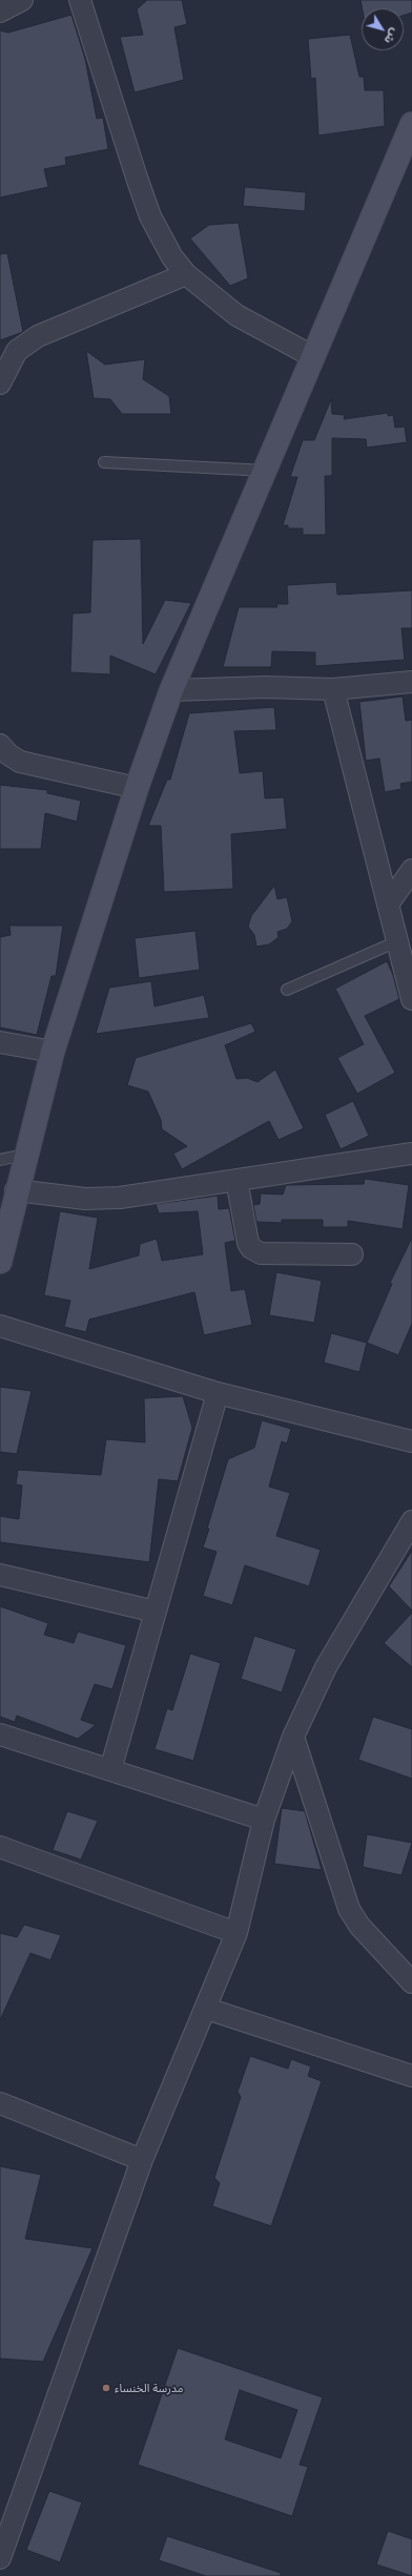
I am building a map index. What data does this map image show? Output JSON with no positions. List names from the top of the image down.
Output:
{
  "places": ["مدرسة الخنساء"],
  "north": "bottom right"
}
